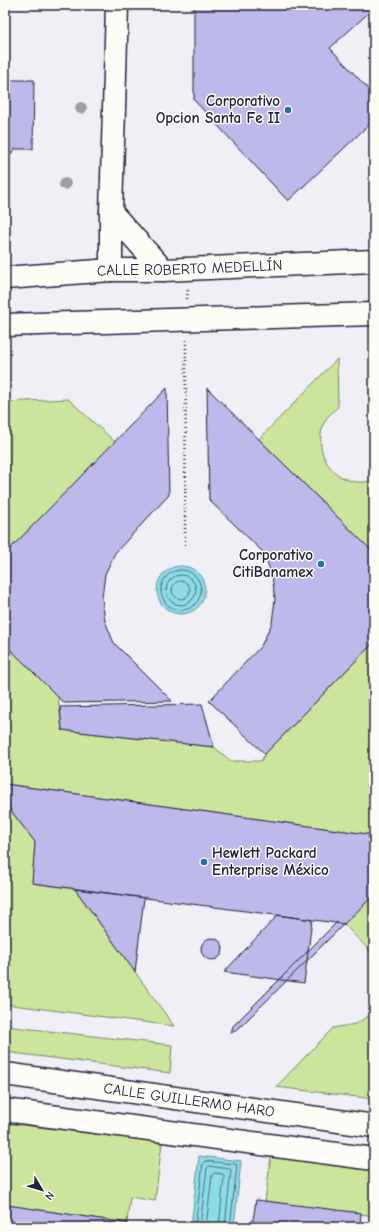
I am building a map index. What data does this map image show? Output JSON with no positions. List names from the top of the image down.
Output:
{
  "streets": {
    "street": ["CALLE ROBERTO MEDELLÍN", "CALLE GUILLERMO HARO"]
  },
  "places": ["Corporativo Opcion Santa Fe II", "Corporativo CitiBanamex", "Hewlett Packard Enterprise México"],
  "north": "bottom right"
}
